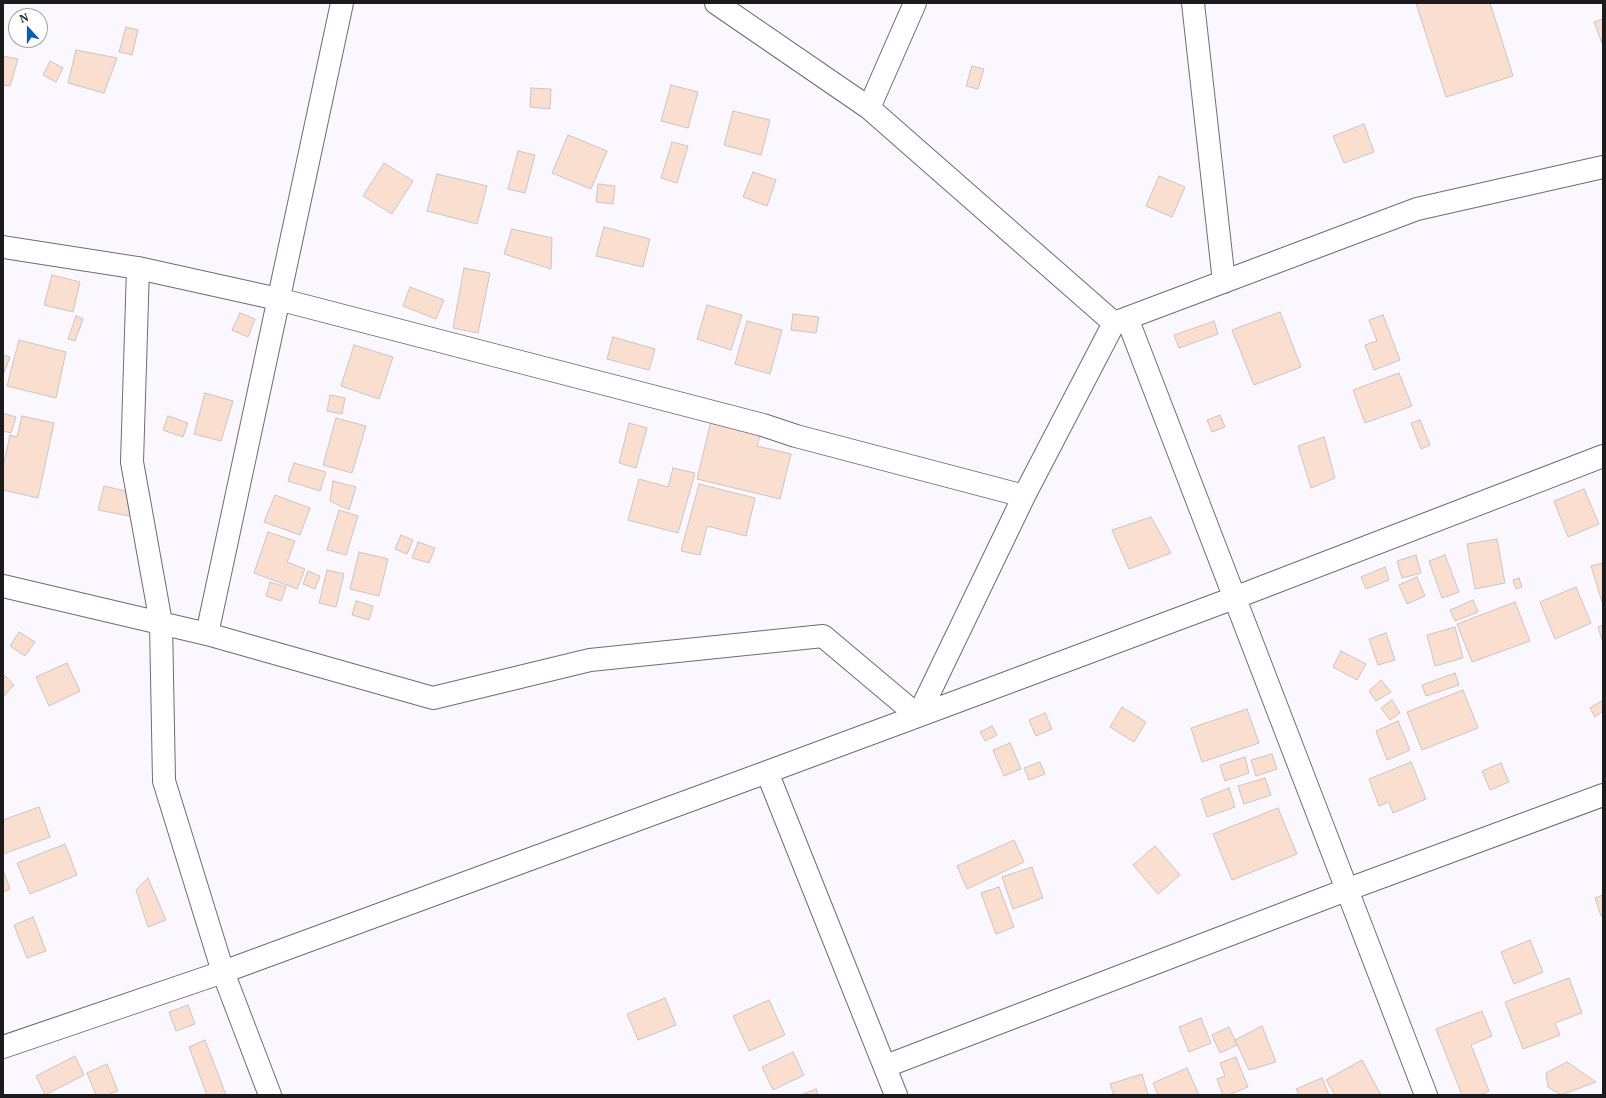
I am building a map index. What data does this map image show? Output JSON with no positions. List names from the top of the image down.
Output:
{
  "north": "top"
}
